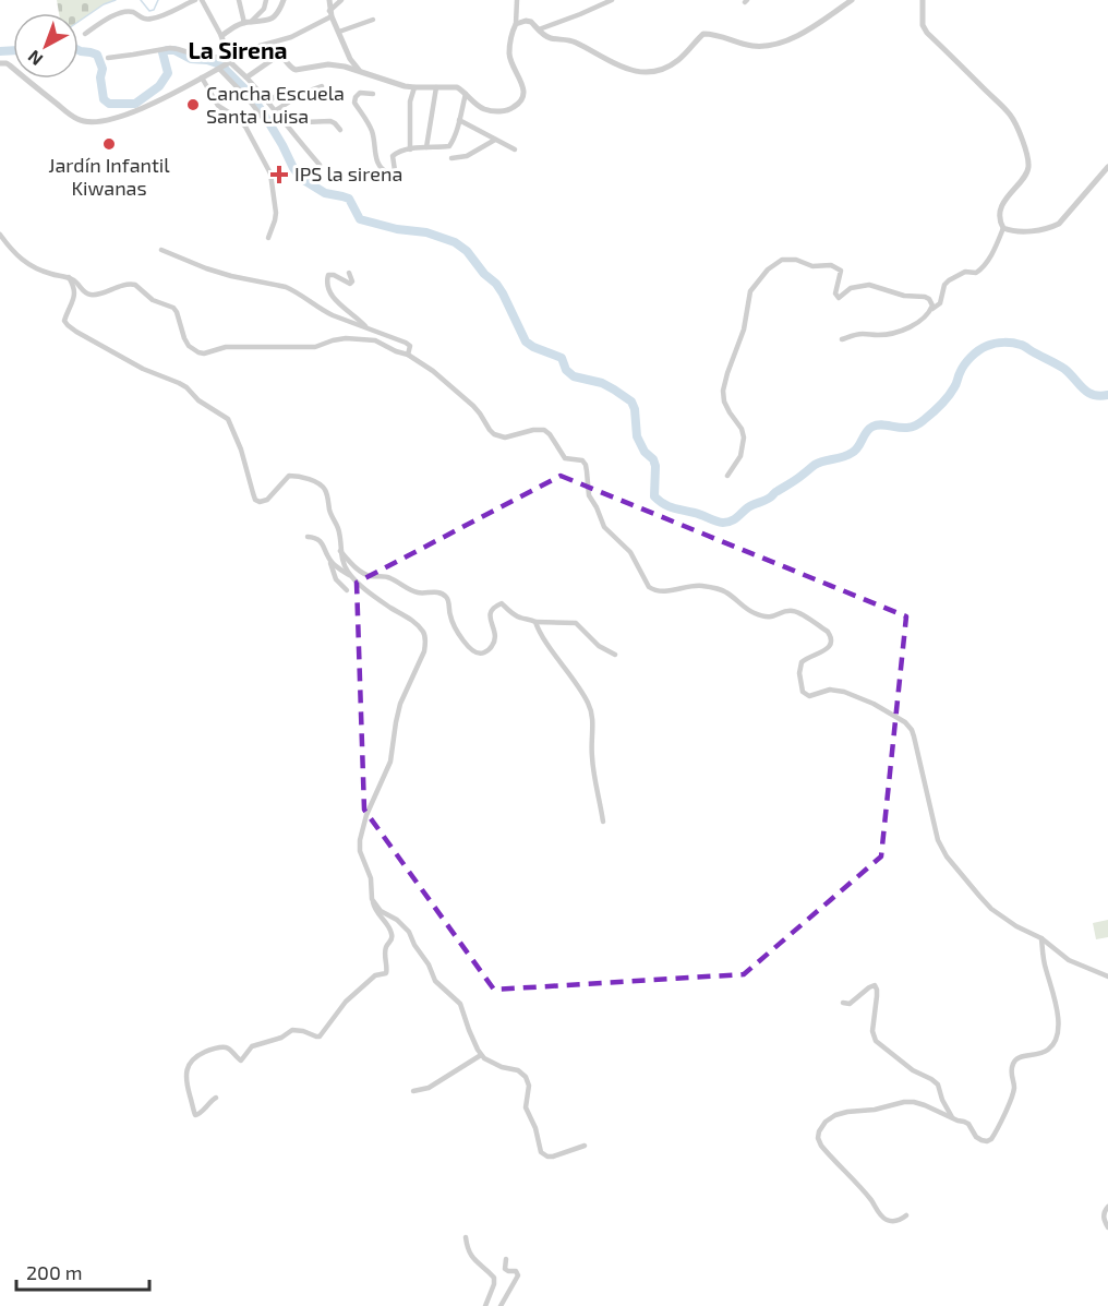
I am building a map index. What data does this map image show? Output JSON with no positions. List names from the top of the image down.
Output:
{
  "districts": ["La Sirena"],
  "places": {
    "other": ["Cancha Escuela Santa Luisa", "Jardín Infantil Kiwanas"],
    "health": ["IPS la sirena"]
  },
  "scale_bar": "200 m",
  "north": "bottom left"
}
